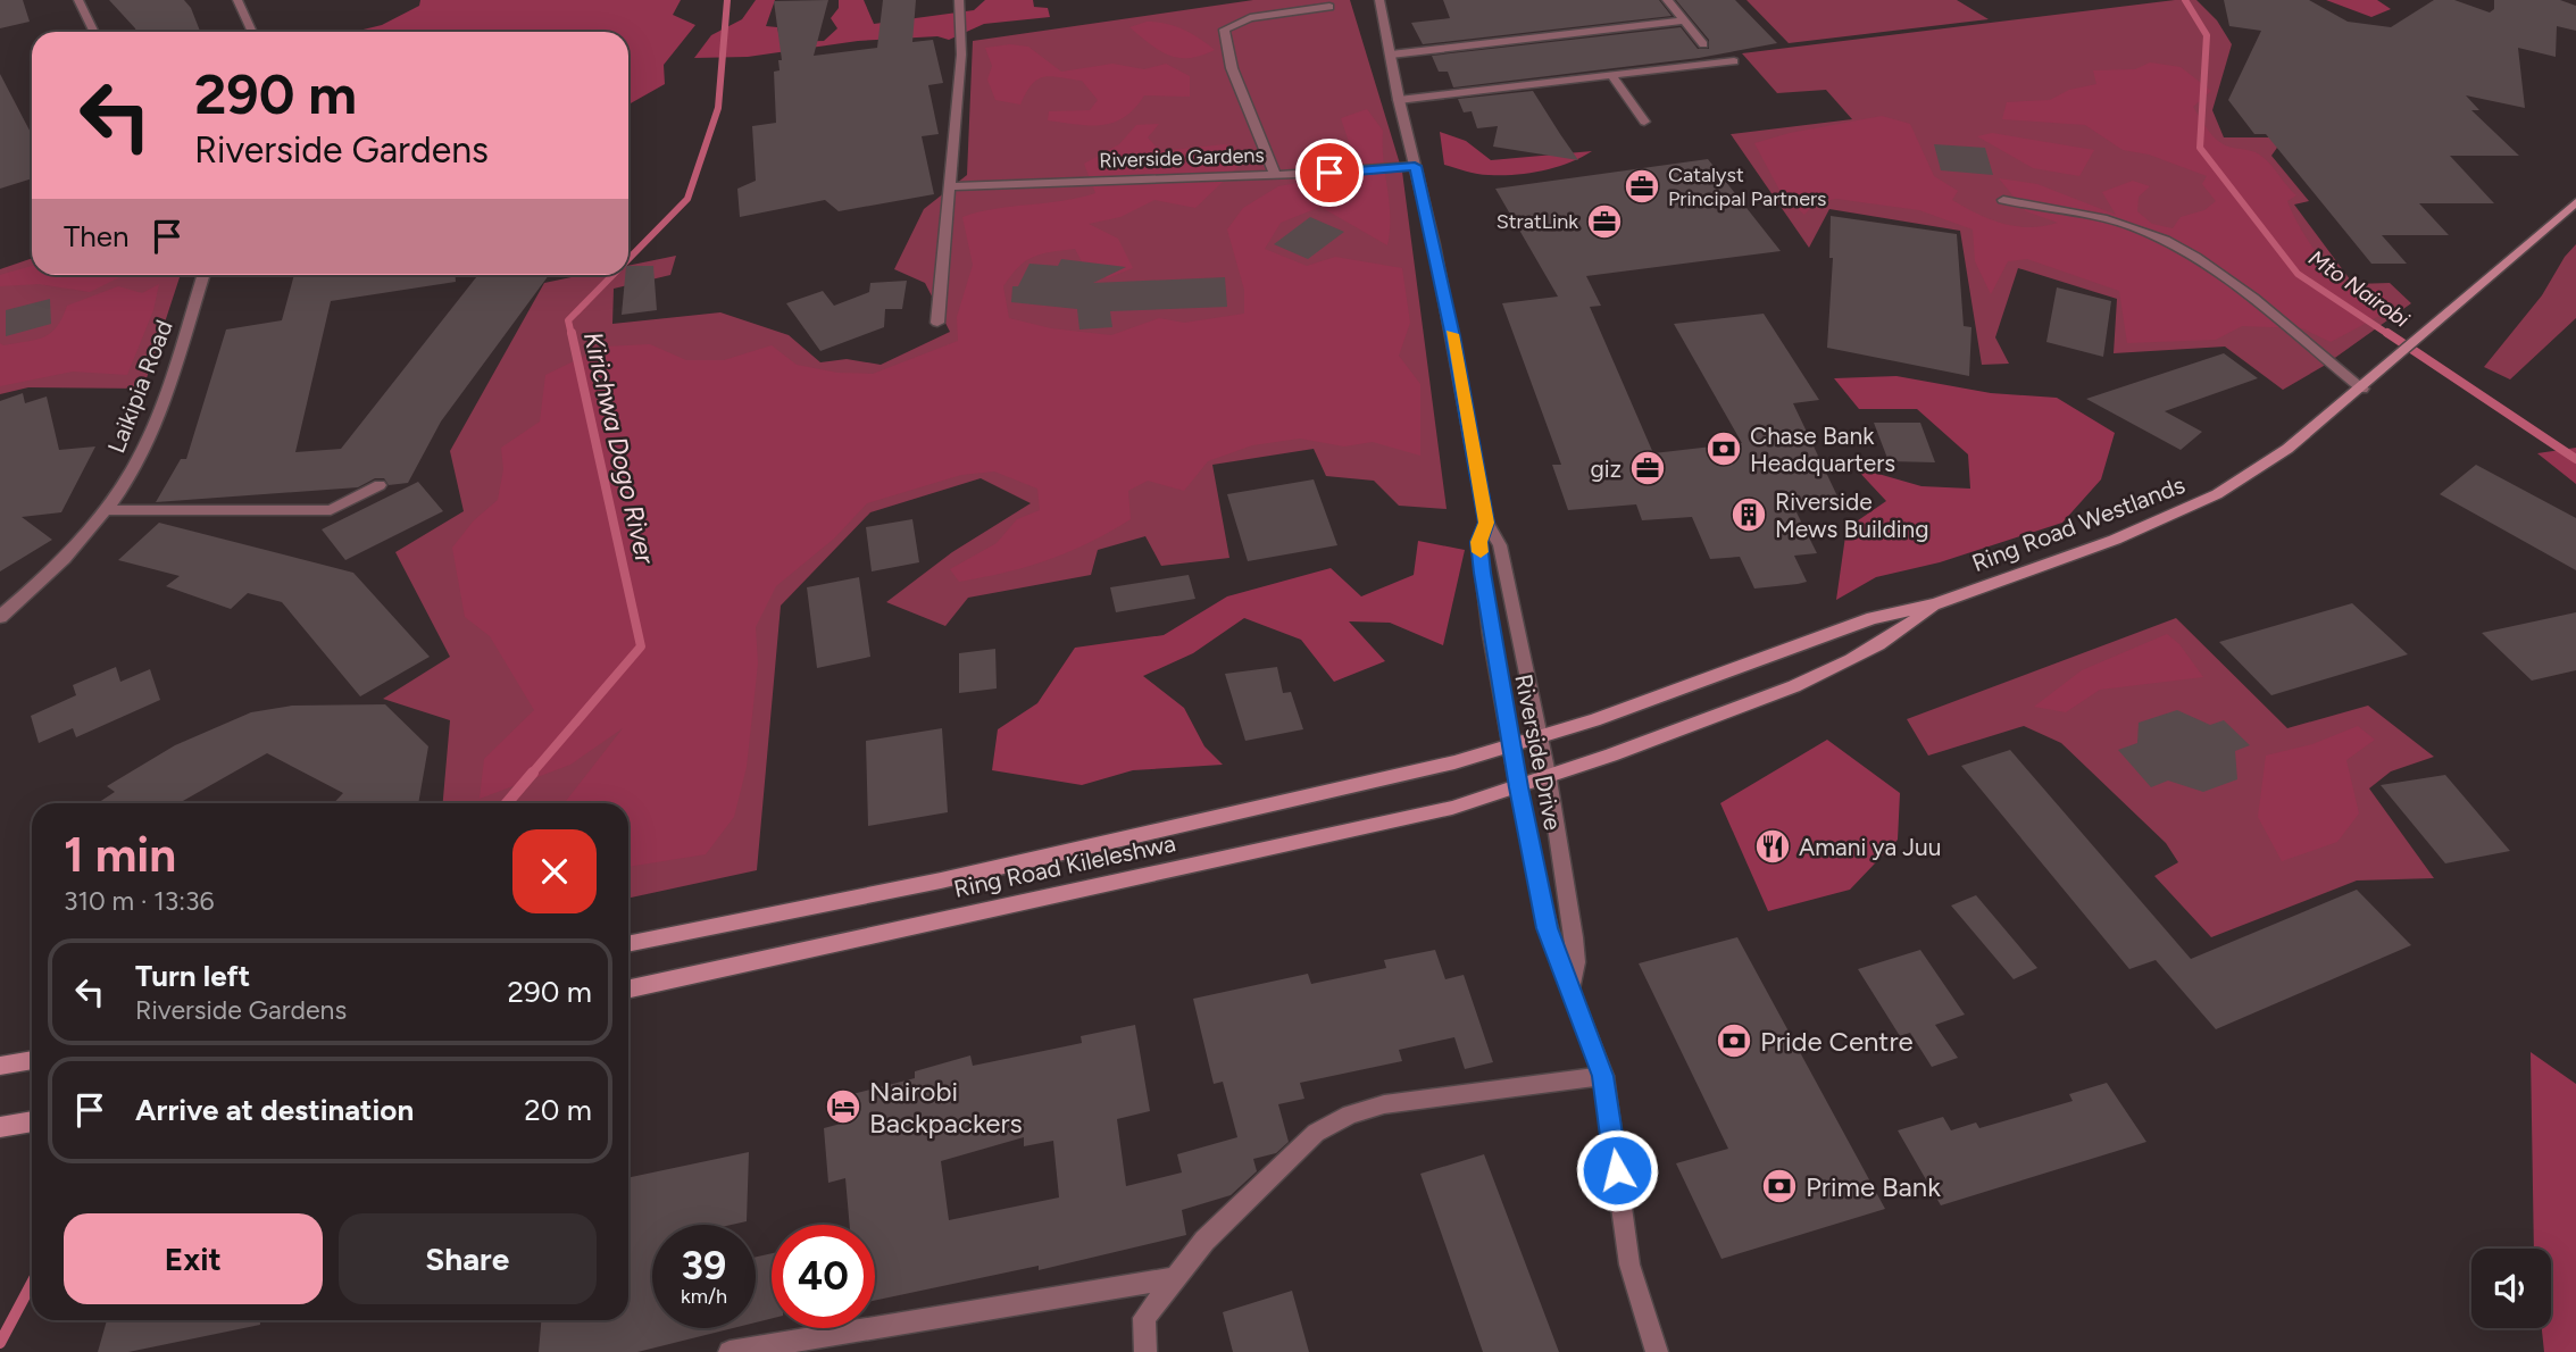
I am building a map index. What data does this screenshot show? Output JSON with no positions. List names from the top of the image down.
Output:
{
  "streets": {
    "main road": ["Ring Road Westlands", "Ring Road Kileleshwa"],
    "street": ["Riverside Gardens", "Laikipia Road", "Riverside Drive"]
  },
  "crossings": [
    ["Riverside Gardens", "Riverside Drive"],
    ["Ring Road Westlands", "Riverside Drive"],
    ["Ring Road Westlands", "Ring Road Kileleshwa"],
    ["Riverside Drive", "Ring Road Kileleshwa"]
  ],
  "water": ["Mto Nairobi", "Kirichwa Dogo River"],
  "places": {
    "office": ["Catalyst Principal Partners", "StratLink", "giz"],
    "bank": ["Chase Bank Headquarters", "Pride Centre", "Prime Bank"],
    "building": ["Riverside Mews Building"],
    "restaurant": ["Amani ya Juu"],
    "hotel": ["Nairobi Backpackers"]
  },
  "page": {
    "turn": ["290 m", "Riverside Gardens"],
    "then": "Then",
    "heading": ["1 min", "310 m · 13:36"],
    "list": [
      {
        "name": "Turn left",
        "note": "Riverside Gardens",
        "value": "290 m"
      },
      {
        "name": "Arrive at destination",
        "value": "20 m"
      }
    ],
    "buttons": ["Exit", "Share"],
    "speed": "39 km/h",
    "limit": "40"
  }
}
